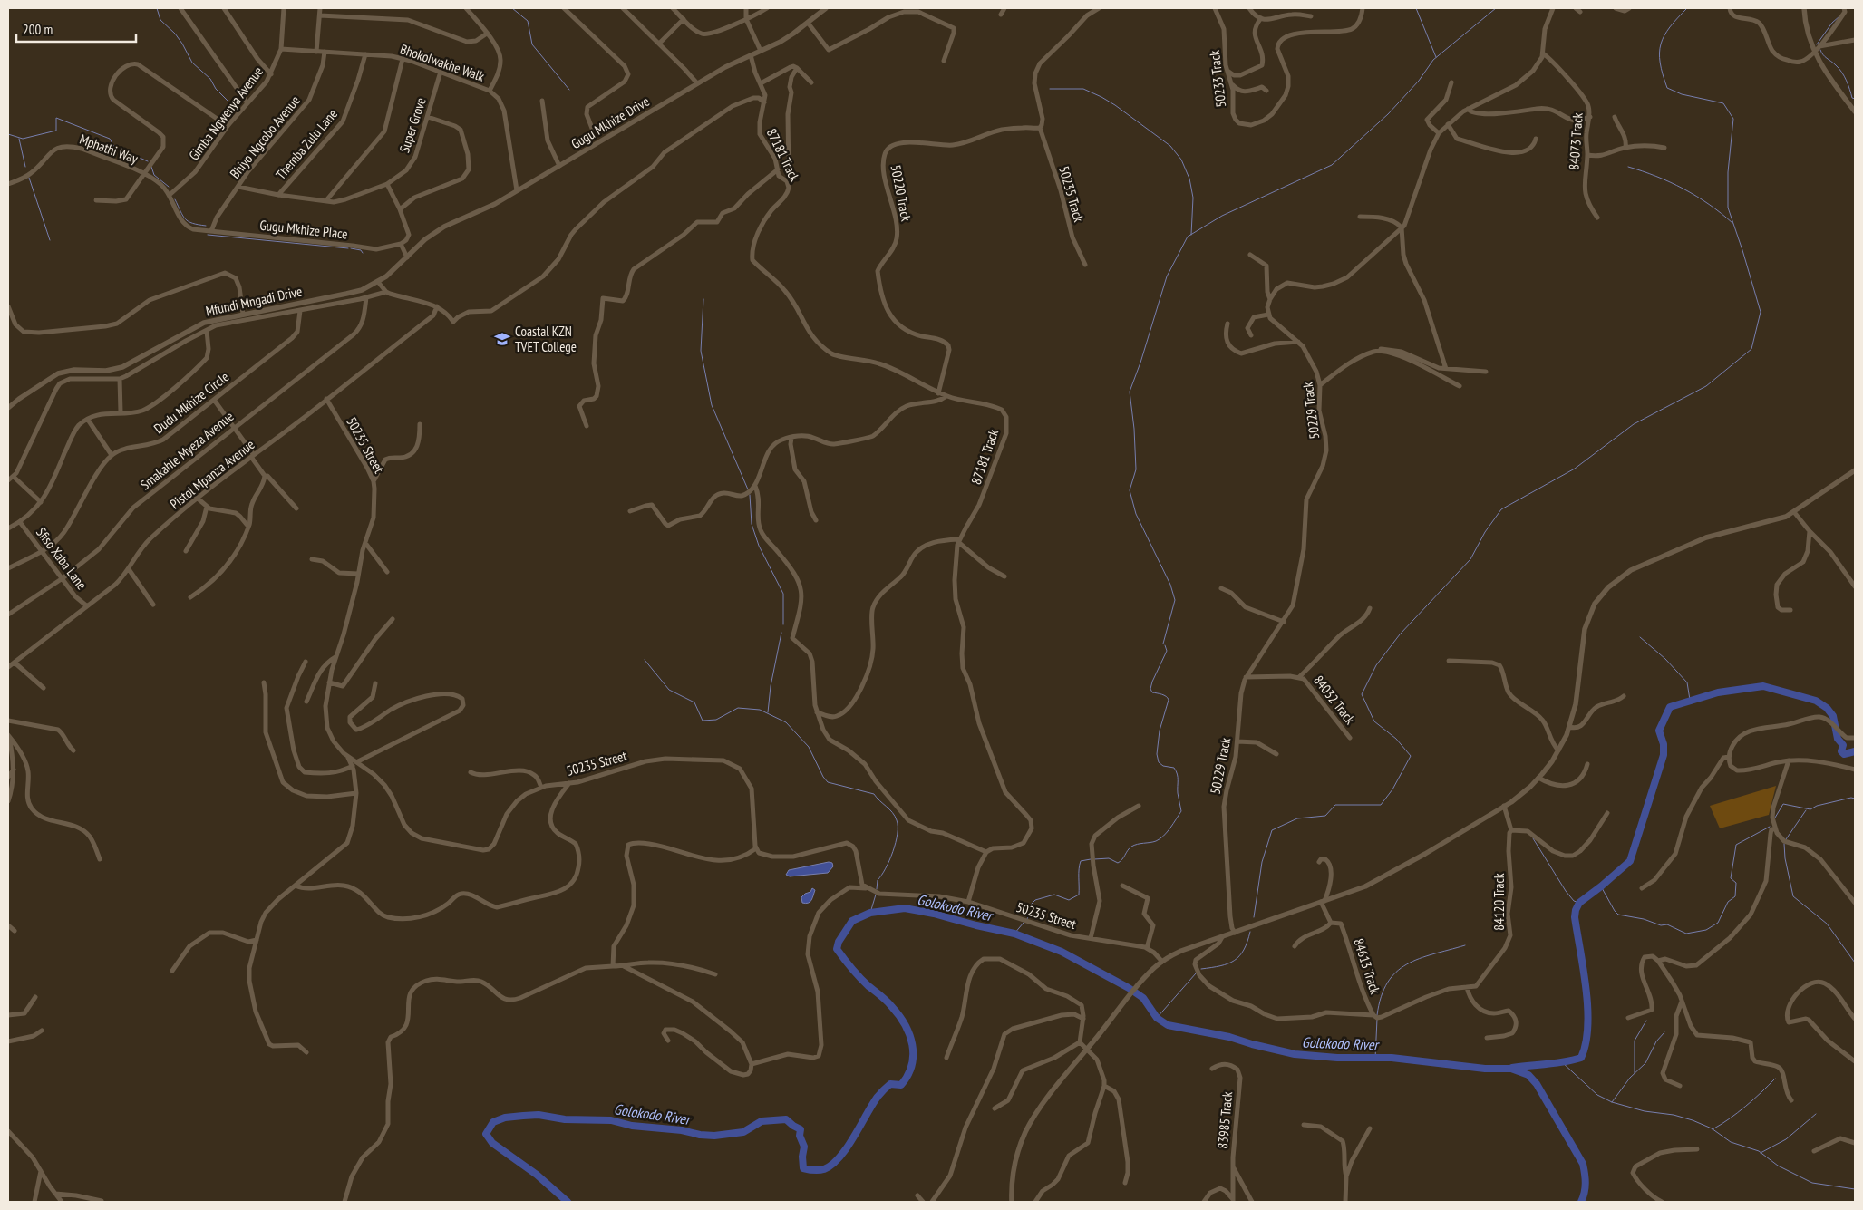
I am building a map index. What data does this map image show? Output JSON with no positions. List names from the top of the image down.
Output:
{
  "streets": {
    "street": [
      "Bhokolwakhe Walk",
      "50233 Track",
      "Gimba Ngwenya Avenue",
      "Gugu Mkhize Drive",
      "Super Grove",
      "Bhiyo Ngcobo Avenue",
      "84073 Track",
      "Themba Zulu Lane",
      "Mphathi Way",
      "87181 Track",
      "50220 Track",
      "50235 Track",
      "Gugu Mkhize Place",
      "Mfundi Mngadi Drive",
      "Dudu Mkhize Circle",
      "50229 Track",
      "50235 Street",
      "Smakahle Myeza Avenue",
      "Pistol Mpanza Avenue",
      "Sfiso Xaba Lane",
      "84032 Track",
      "84120 Track",
      "84613 Track",
      "83985 Track"
    ]
  },
  "crossings": [
    ["Bhokolwakhe Walk", "Gimba Ngwenya Avenue"],
    ["Bhokolwakhe Walk", "Gugu Mkhize Drive"],
    ["Bhokolwakhe Walk", "Super Grove"],
    ["Bhokolwakhe Walk", "Bhiyo Ngcobo Avenue"],
    ["Bhokolwakhe Walk", "Themba Zulu Lane"],
    ["Gimba Ngwenya Avenue", "Mphathi Way"],
    ["Gugu Mkhize Drive", "87181 Track"],
    ["Gugu Mkhize Drive", "Mfundi Mngadi Drive"],
    ["Super Grove", "Bhiyo Ngcobo Avenue"],
    ["Super Grove", "Themba Zulu Lane"],
    ["Bhiyo Ngcobo Avenue", "Gugu Mkhize Place"],
    ["Mphathi Way", "Gugu Mkhize Place"],
    ["87181 Track", "50220 Track"],
    ["50220 Track", "50235 Track"],
    ["50229 Track", "84032 Track"],
    ["50235 Street", "Pistol Mpanza Avenue"],
    ["Smakahle Myeza Avenue", "Sfiso Xaba Lane"],
    ["Pistol Mpanza Avenue", "Sfiso Xaba Lane"],
    ["84120 Track", "84613 Track"]
  ],
  "water": ["Golokodo River"],
  "places": {
    "school or university": ["Coastal KZN TVET College"]
  },
  "scale_bar": "200 m"
}
